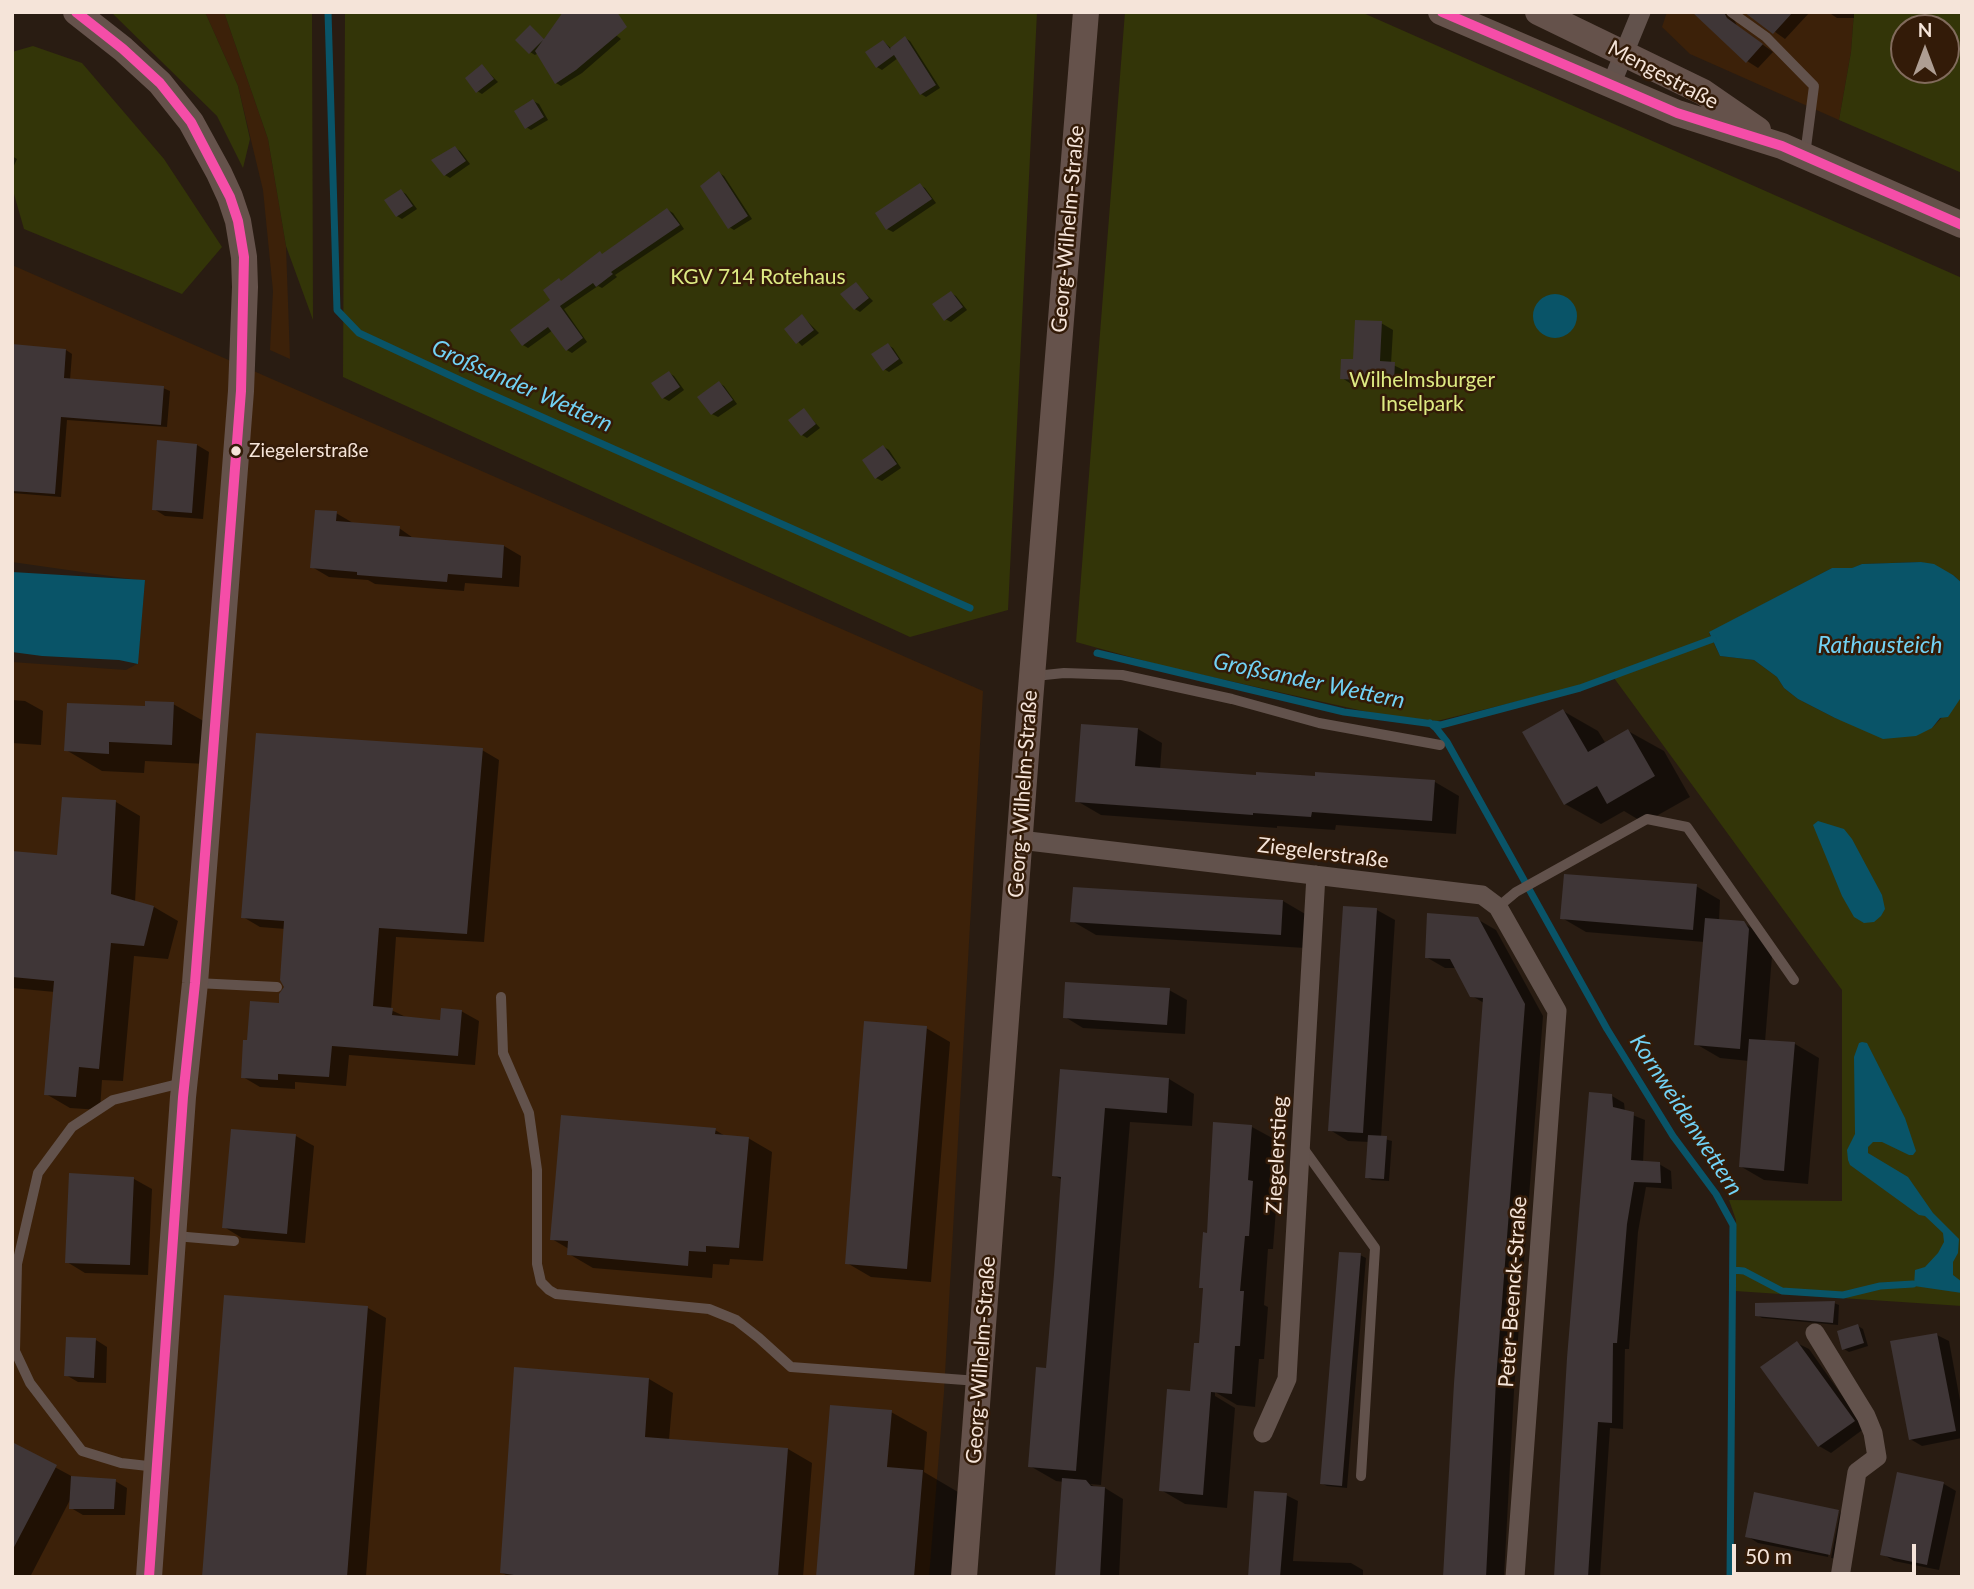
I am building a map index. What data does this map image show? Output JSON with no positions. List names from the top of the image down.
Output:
{
  "streets": {
    "main road": ["Mengestraße", "Georg-Wilhelm-Straße"],
    "street": ["Ziegelerstraße", "Ziegelerstieg", "Peter-Beenck-Straße"]
  },
  "crossings": [
    ["Georg-Wilhelm-Straße", "Ziegelerstraße"],
    ["Ziegelerstraße", "Ziegelerstieg"],
    ["Ziegelerstraße", "Peter-Beenck-Straße"]
  ],
  "water": ["Großsander Wettern", "Rathausteich", "Kornweidenwettern"],
  "parks": ["KGV 714 Rotehaus", "Wilhelmsburger Inselpark"],
  "places": ["Ziegelerstraße"],
  "scale_bar": "50 m",
  "north": "top"
}
